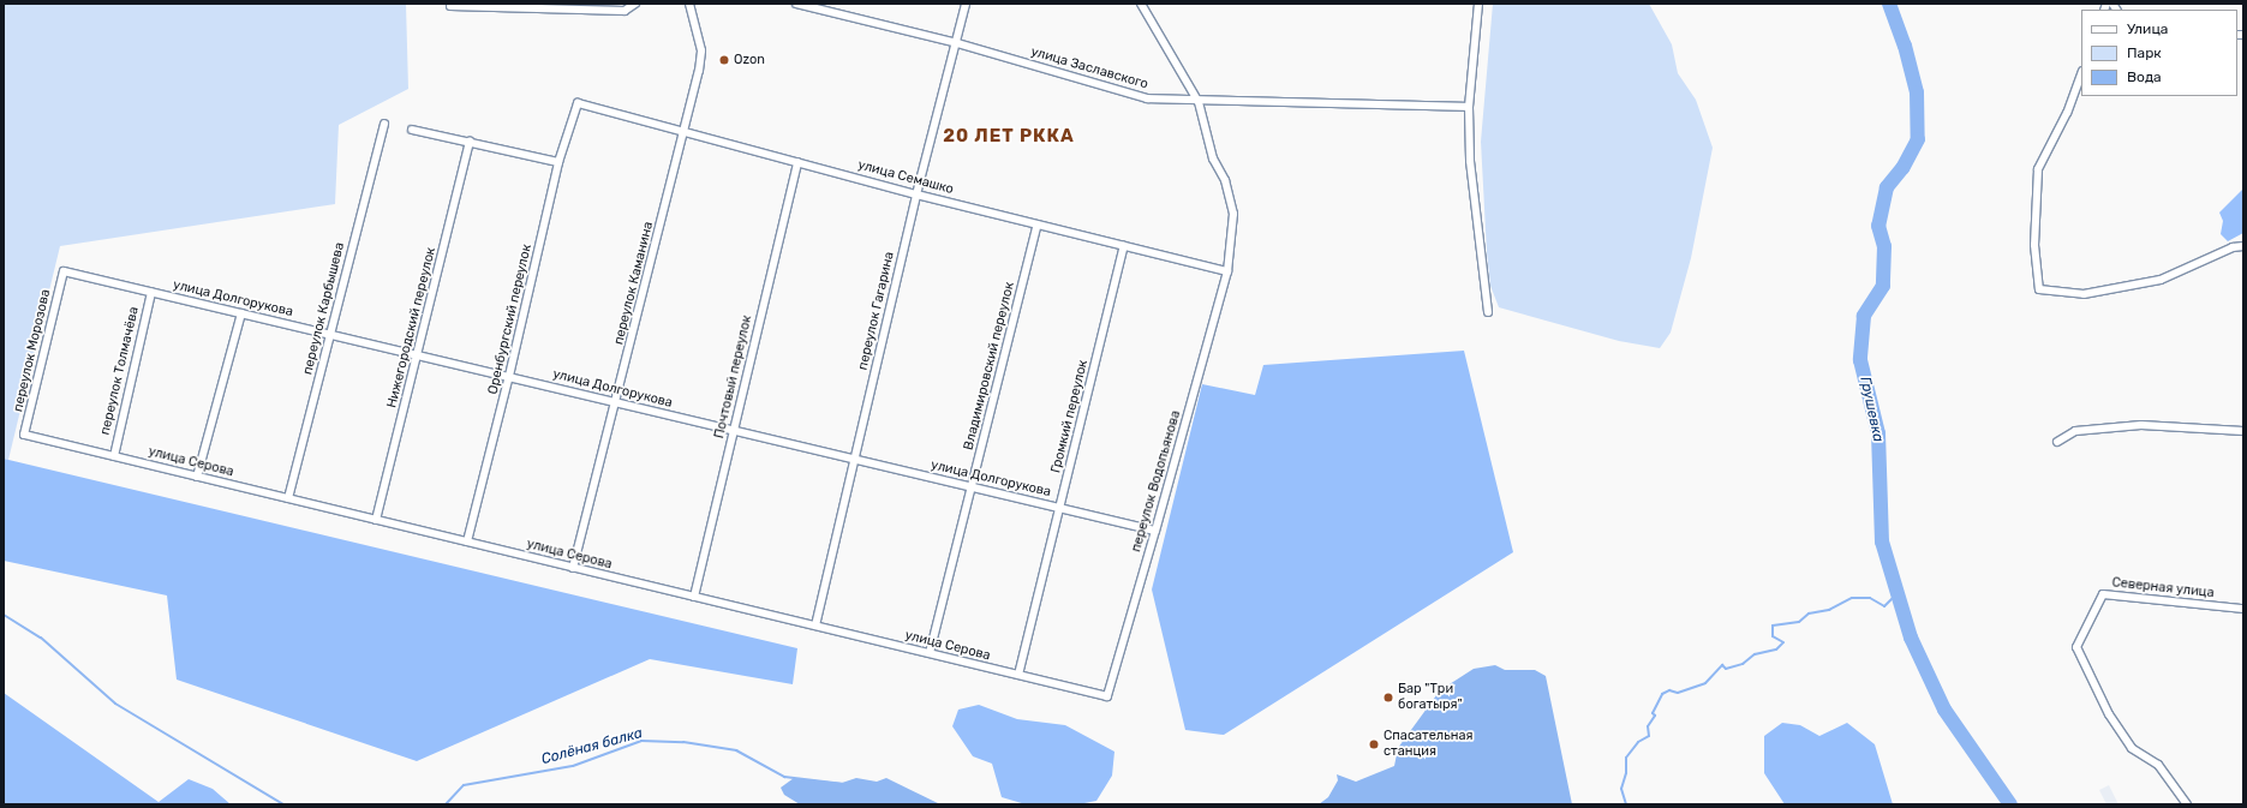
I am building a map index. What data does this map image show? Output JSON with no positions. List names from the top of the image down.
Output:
{
  "streets": {
    "street": [
      "улица Заславского",
      "улица Семашко",
      "переулок Каманина",
      "улица Долгорукова",
      "переулок Карбышева",
      "переулок Гагарина",
      "Оренбургский переулок",
      "Нижегородский переулок",
      "переулок Морозова",
      "Владимировский переулок",
      "переулок Толмачёва",
      "Почтовый переулок",
      "Громкий переулок",
      "улица Серова",
      "переулок Водопьянова",
      "Северная улица"
    ]
  },
  "crossings": [
    ["улица Заславского", "переулок Гагарина"],
    ["улица Заславского", "переулок Водопьянова"],
    ["улица Семашко", "переулок Каманина"],
    ["улица Семашко", "переулок Гагарина"],
    ["улица Семашко", "Оренбургский переулок"],
    ["улица Семашко", "Владимировский переулок"],
    ["улица Семашко", "Почтовый переулок"],
    ["улица Семашко", "Громкий переулок"],
    ["улица Семашко", "переулок Водопьянова"],
    ["переулок Каманина", "улица Долгорукова"],
    ["переулок Каманина", "улица Серова"],
    ["улица Долгорукова", "переулок Карбышева"],
    ["улица Долгорукова", "переулок Гагарина"],
    ["улица Долгорукова", "Оренбургский переулок"],
    ["улица Долгорукова", "Нижегородский переулок"],
    ["улица Долгорукова", "переулок Морозова"],
    ["улица Долгорукова", "Владимировский переулок"],
    ["улица Долгорукова", "переулок Толмачёва"],
    ["улица Долгорукова", "Почтовый переулок"],
    ["улица Долгорукова", "Громкий переулок"],
    ["улица Долгорукова", "переулок Водопьянова"],
    ["переулок Карбышева", "улица Серова"],
    ["переулок Гагарина", "улица Серова"],
    ["Оренбургский переулок", "улица Серова"],
    ["Нижегородский переулок", "улица Серова"],
    ["переулок Морозова", "улица Серова"],
    ["Владимировский переулок", "улица Серова"],
    ["переулок Толмачёва", "улица Серова"],
    ["Почтовый переулок", "улица Серова"],
    ["Громкий переулок", "улица Серова"],
    ["улица Серова", "переулок Водопьянова"]
  ],
  "districts": ["20 ЛЕТ РККА"],
  "water": ["Грушевка", "Солёная балка"],
  "places": ["Ozon", "Бар \"Три богатыря\"", "Спасательная станция"],
  "legend": ["Улица", "Парк", "Вода"]
}
